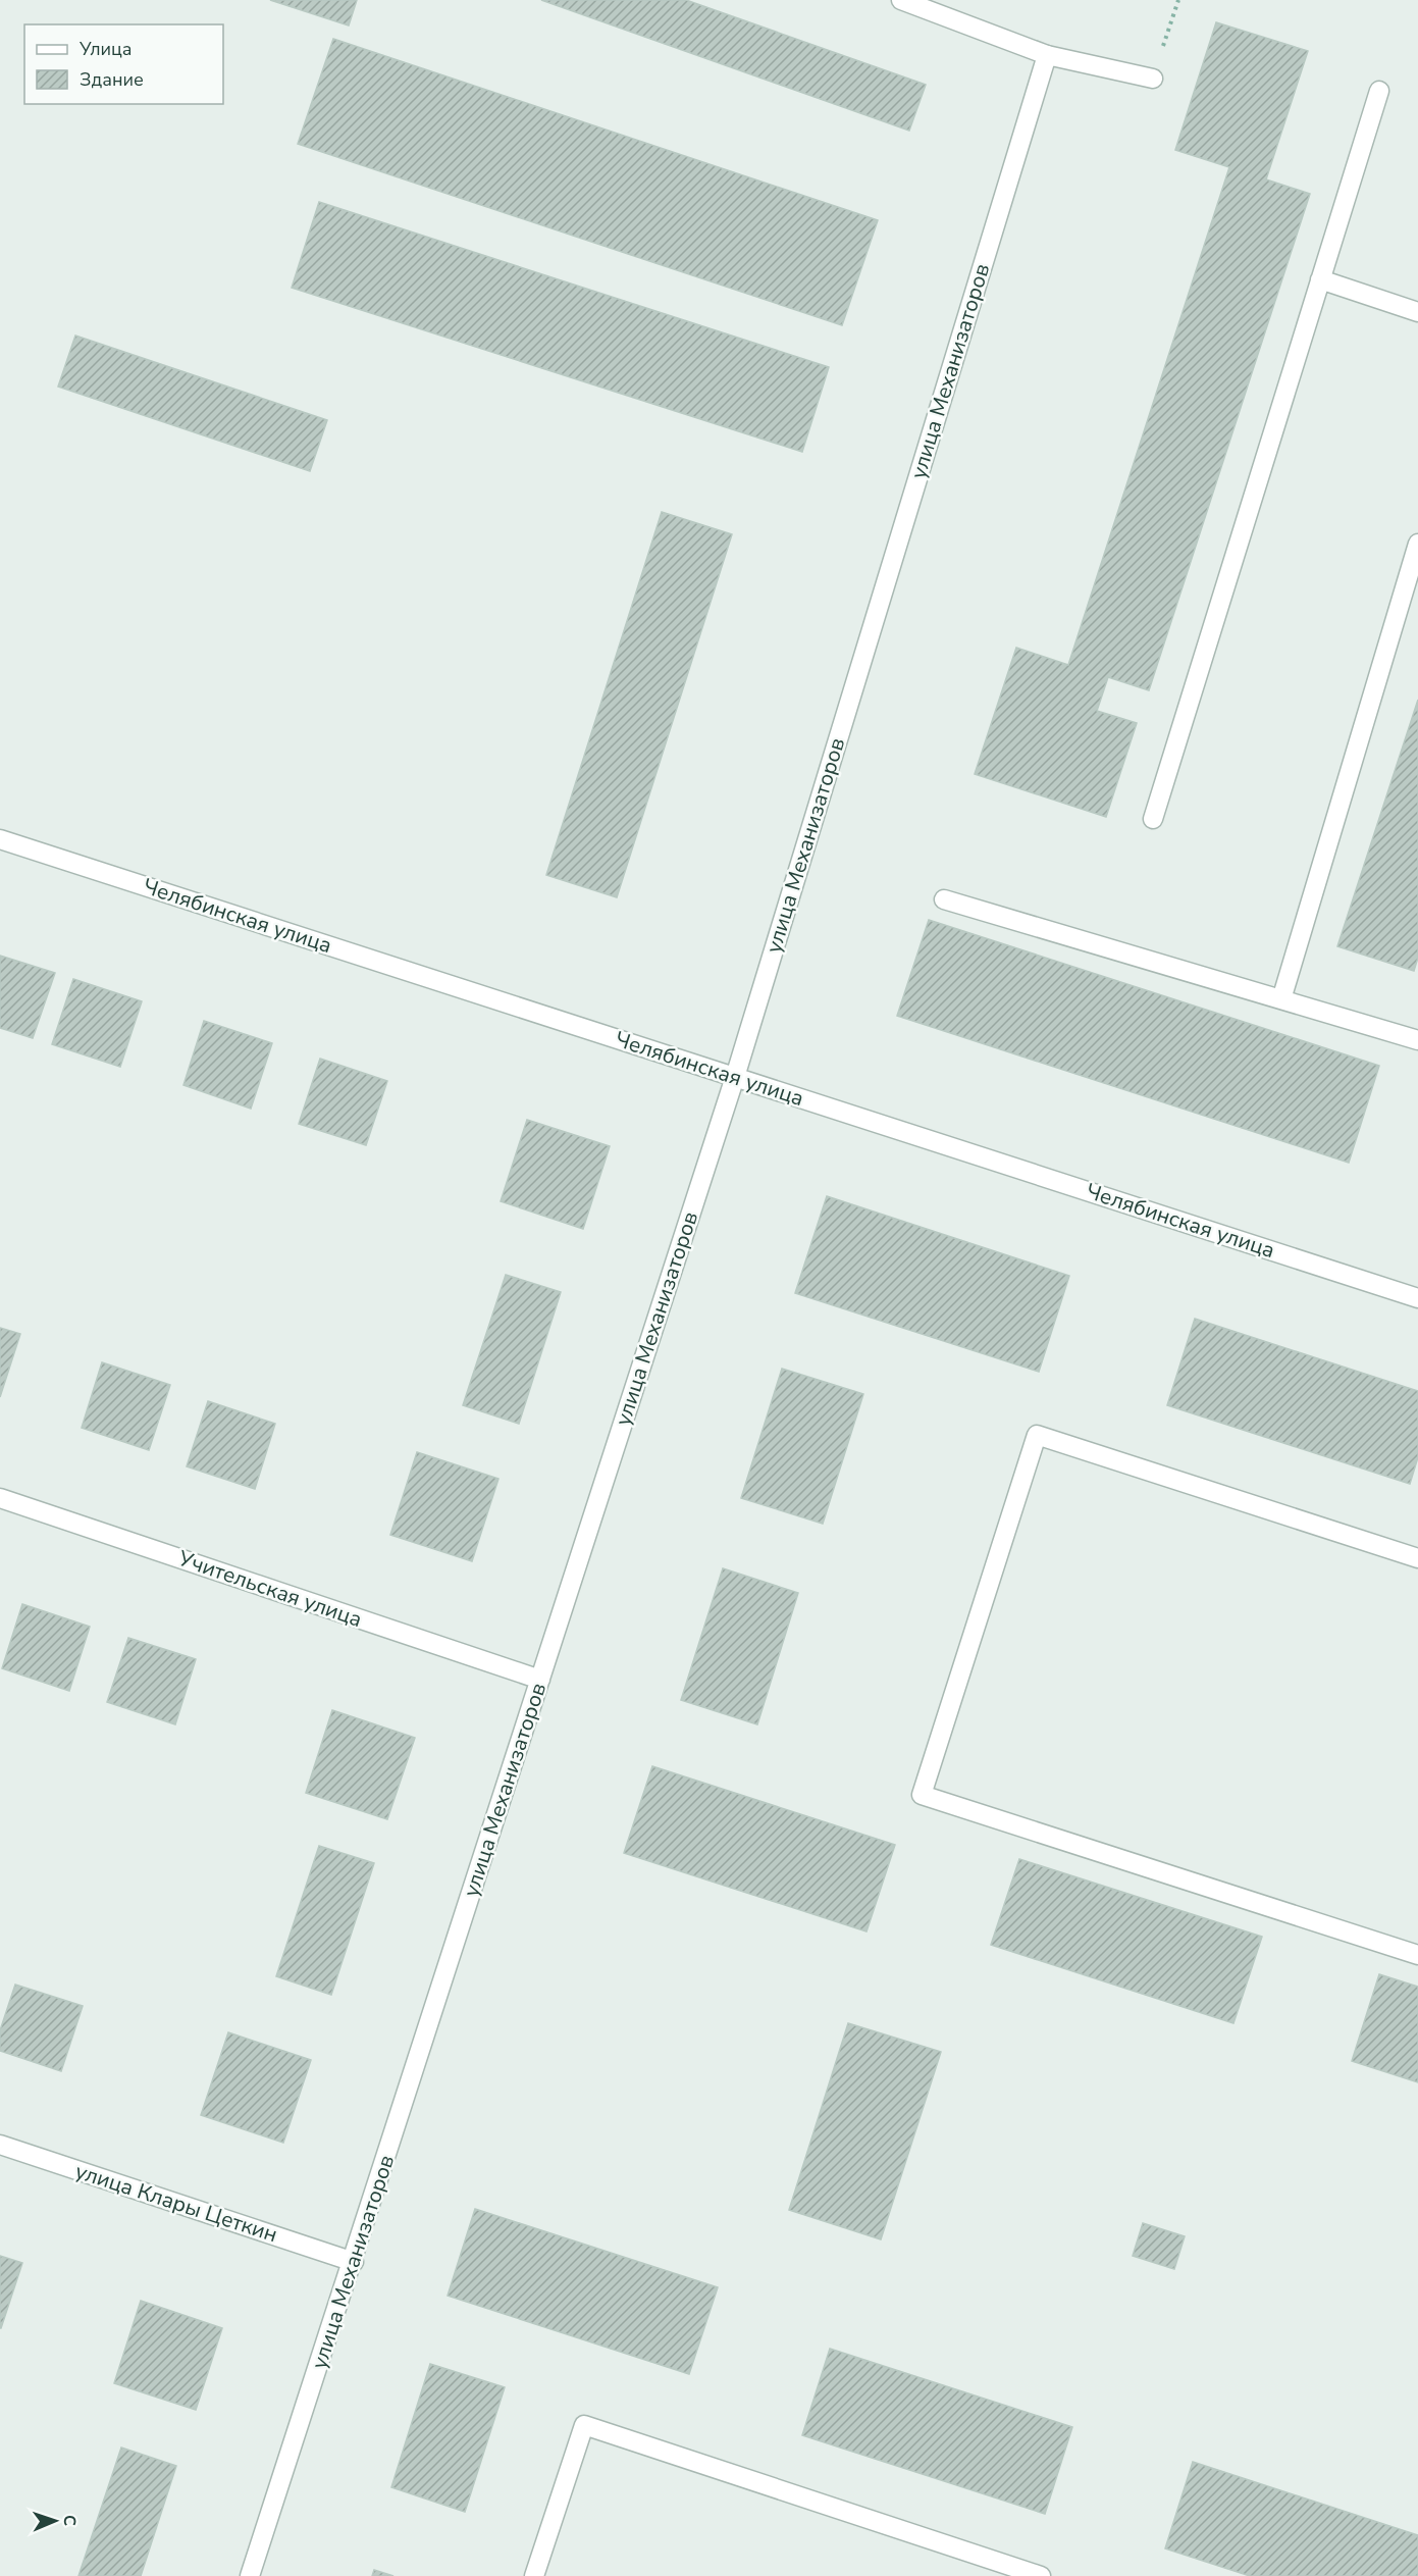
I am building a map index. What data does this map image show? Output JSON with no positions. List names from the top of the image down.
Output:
{
  "streets": {
    "street": [
      "улица Механизаторов",
      "Челябинская улица",
      "Учительская улица",
      "улица Клары Цеткин"
    ]
  },
  "crossings": [
    ["улица Механизаторов", "Челябинская улица"],
    ["улица Механизаторов", "Учительская улица"],
    ["улица Механизаторов", "улица Клары Цеткин"]
  ],
  "legend": ["Улица", "Здание"],
  "north": "right"
}
